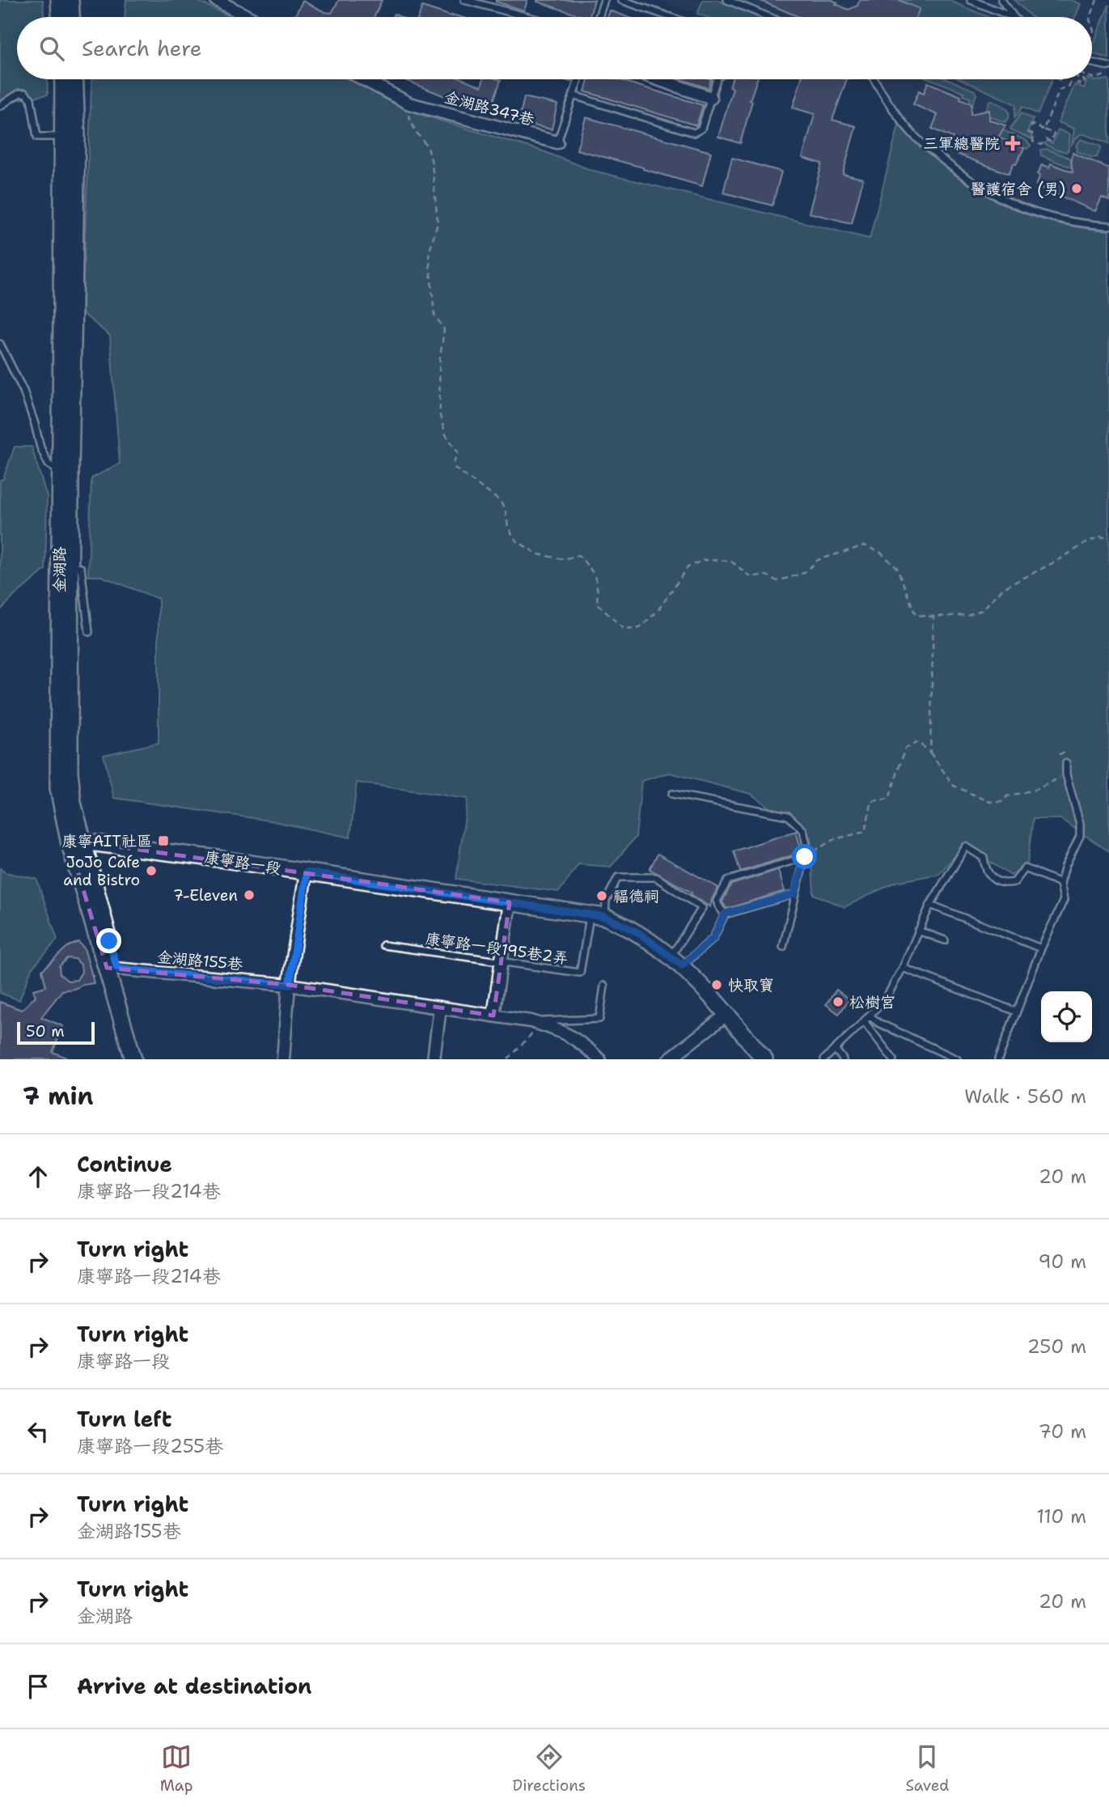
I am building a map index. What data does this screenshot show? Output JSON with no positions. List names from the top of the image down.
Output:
{
  "streets": {
    "main road": ["金湖路", "康寧路一段"],
    "street": ["金湖路347巷", "金湖路155巷"],
    "lane": ["康寧路一段195巷2弄"]
  },
  "crossings": [
    ["金湖路", "康寧路一段"],
    ["金湖路", "金湖路155巷"],
    ["康寧路一段", "康寧路一段195巷2弄"]
  ],
  "places": {
    "health": ["三軍總醫院"],
    "other": [
      "醫護宿舍 (男)",
      "JoJo Cafe and Bistro",
      "7-Eleven",
      "福德祠",
      "快取寶",
      "松樹宮"
    ],
    "transit": ["康寧AIT社區"]
  },
  "scale_bar": "50 m",
  "page": {
    "search": "Search here",
    "scale": "50 m",
    "heading": ["7 min", "Walk · 560 m"],
    "list": [
      ["Continue", "康寧路一段214巷", "20 m"],
      ["Turn right", "康寧路一段214巷", "90 m"],
      ["Turn right", "康寧路一段", "250 m"],
      ["Turn left", "康寧路一段255巷", "70 m"],
      ["Turn right", "金湖路155巷", "110 m"],
      ["Turn right", "金湖路", "20 m"],
      "Arrive at destination"
    ],
    "nav": ["Map", "Directions", "Saved"]
  }
}
